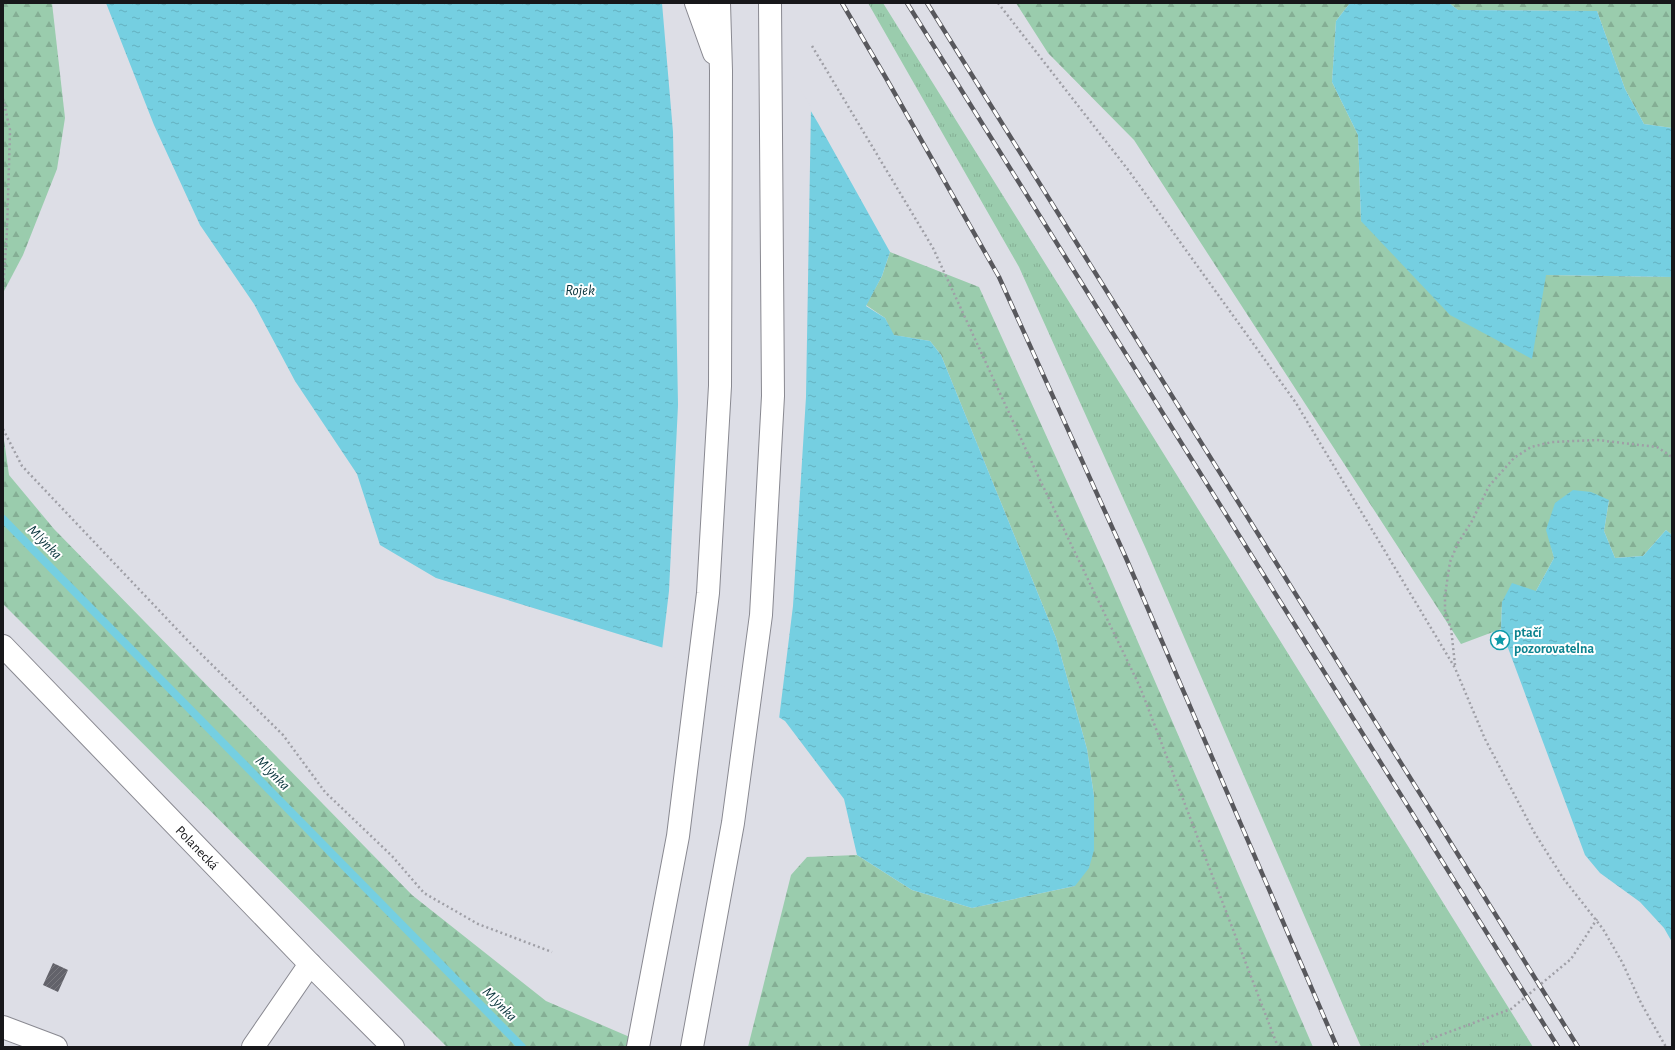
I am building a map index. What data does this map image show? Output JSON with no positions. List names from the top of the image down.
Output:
{
  "streets": {
    "main road": ["Polanecká"]
  },
  "water": ["Rojek", "Mlýnka"],
  "places": {
    "place": ["ptačí pozorovatelna"]
  }
}
